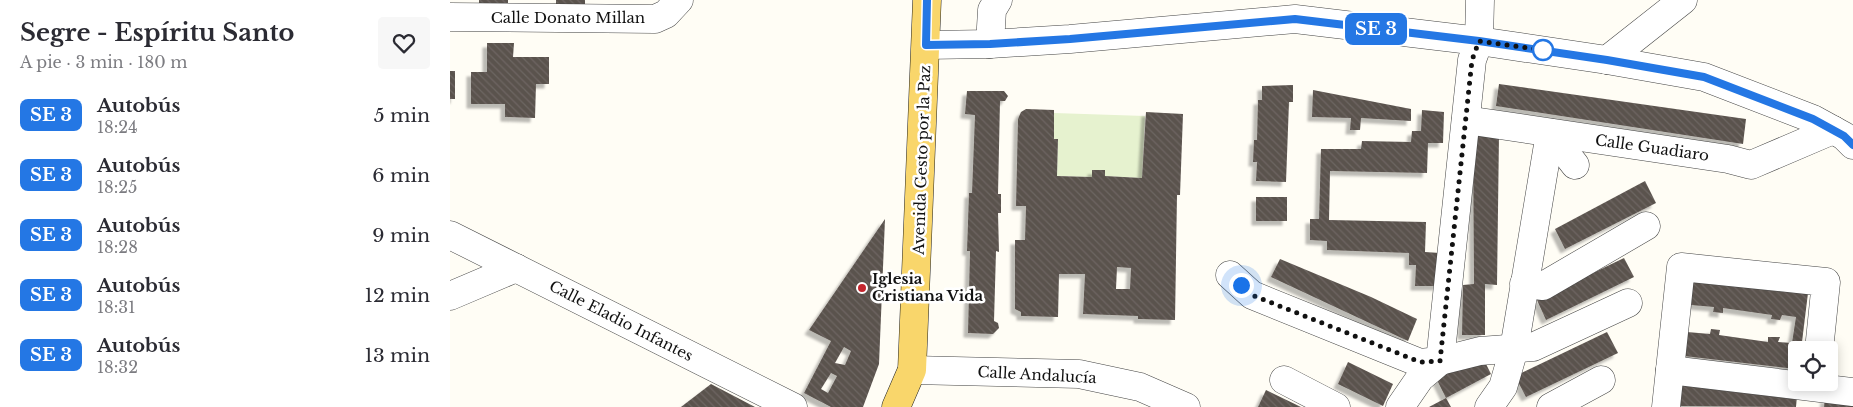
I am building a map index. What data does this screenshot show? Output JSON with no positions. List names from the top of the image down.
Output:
{
  "streets": {
    "main road": ["Avenida Gesto por la Paz"],
    "street": [
      "Calle Donato Millan",
      "Calle Guadiaro",
      "Calle Eladio Infantes",
      "Calle Andalucía"
    ]
  },
  "crossings": [
    ["Avenida Gesto por la Paz", "Calle Andalucía"]
  ],
  "places": ["Iglesia Cristiana Vida"],
  "page": {
    "heading": ["Segre - Espíritu Santo", "A pie · 3 min · 180 m"],
    "on_map": "SE 3",
    "list": [
      {
        "mark": "SE 3",
        "name": "Autobús",
        "note": "18:24",
        "value": "5 min"
      },
      {
        "mark": "SE 3",
        "name": "Autobús",
        "note": "18:25",
        "value": "6 min"
      },
      {
        "mark": "SE 3",
        "name": "Autobús",
        "note": "18:28",
        "value": "9 min"
      },
      {
        "mark": "SE 3",
        "name": "Autobús",
        "note": "18:31",
        "value": "12 min"
      },
      {
        "mark": "SE 3",
        "name": "Autobús",
        "note": "18:32",
        "value": "13 min"
      }
    ]
  }
}
